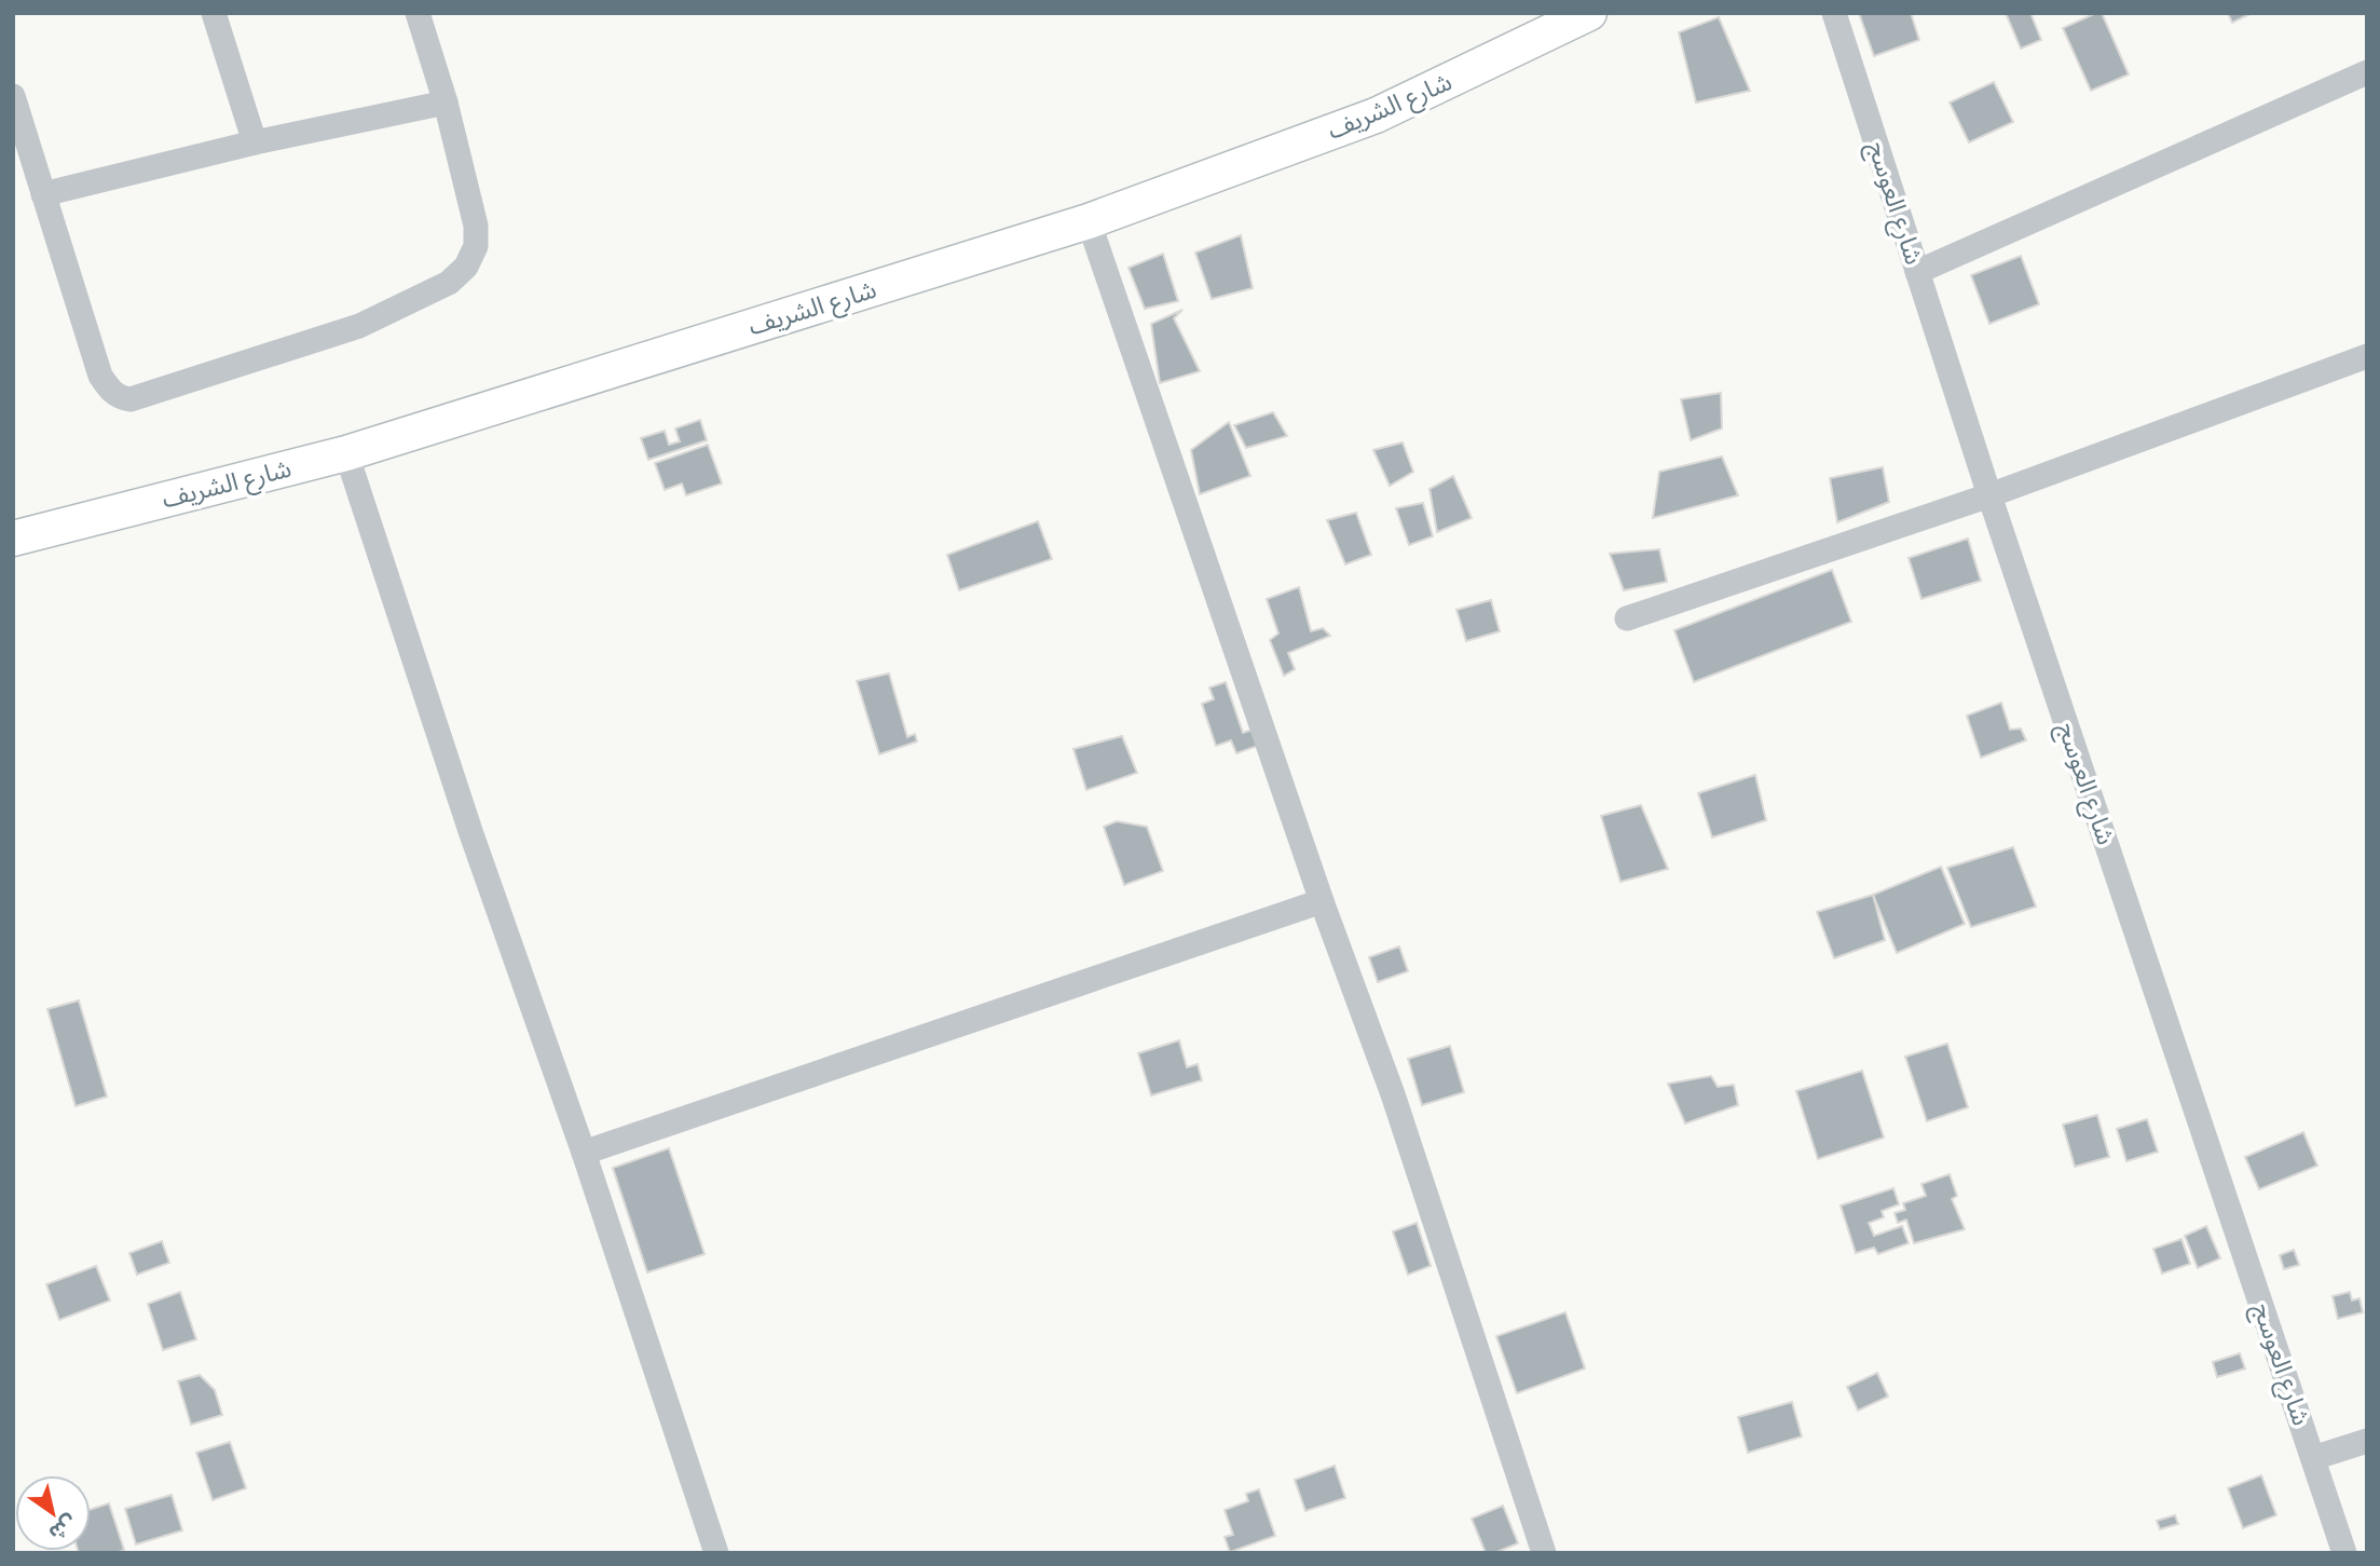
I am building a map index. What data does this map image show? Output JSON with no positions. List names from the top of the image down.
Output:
{
  "streets": {
    "main road": ["شارع الشريف"],
    "street": ["شارع العوسج"]
  },
  "north": "bottom right"
}
